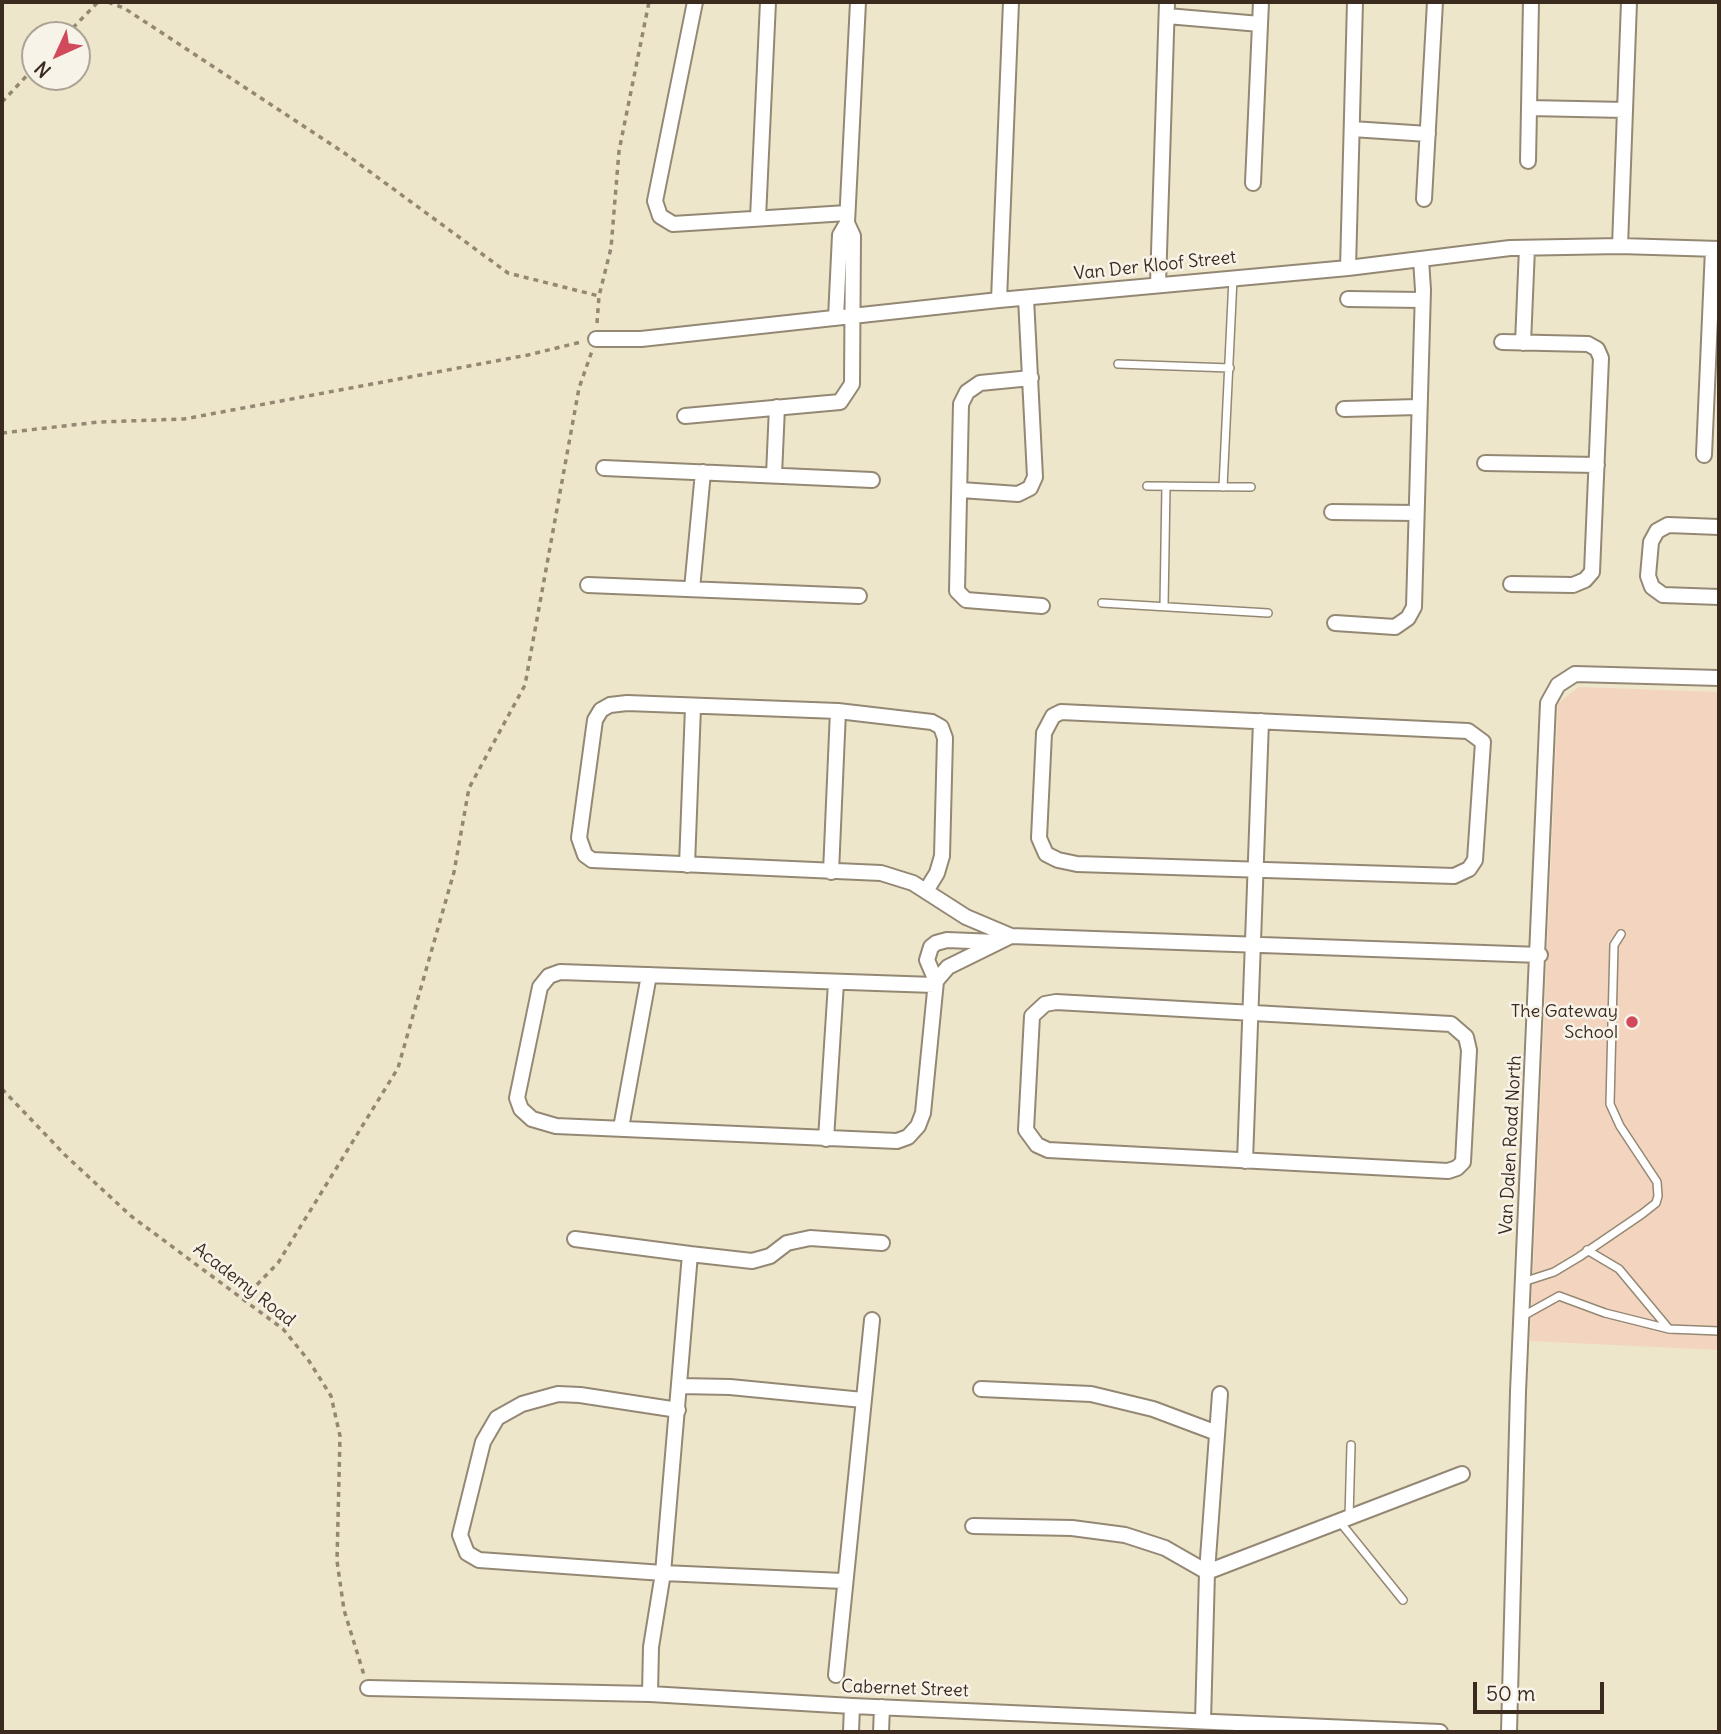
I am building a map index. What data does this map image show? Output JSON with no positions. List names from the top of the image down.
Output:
{
  "streets": {
    "street": ["Van Der Kloof Street", "Van Dalen Road North", "Cabernet Street"],
    "path": ["Academy Road"]
  },
  "crossings": [
    ["Academy Road", "Cabernet Street"]
  ],
  "places": ["The Gateway School"],
  "scale_bar": "50 m",
  "north": "bottom left"
}
